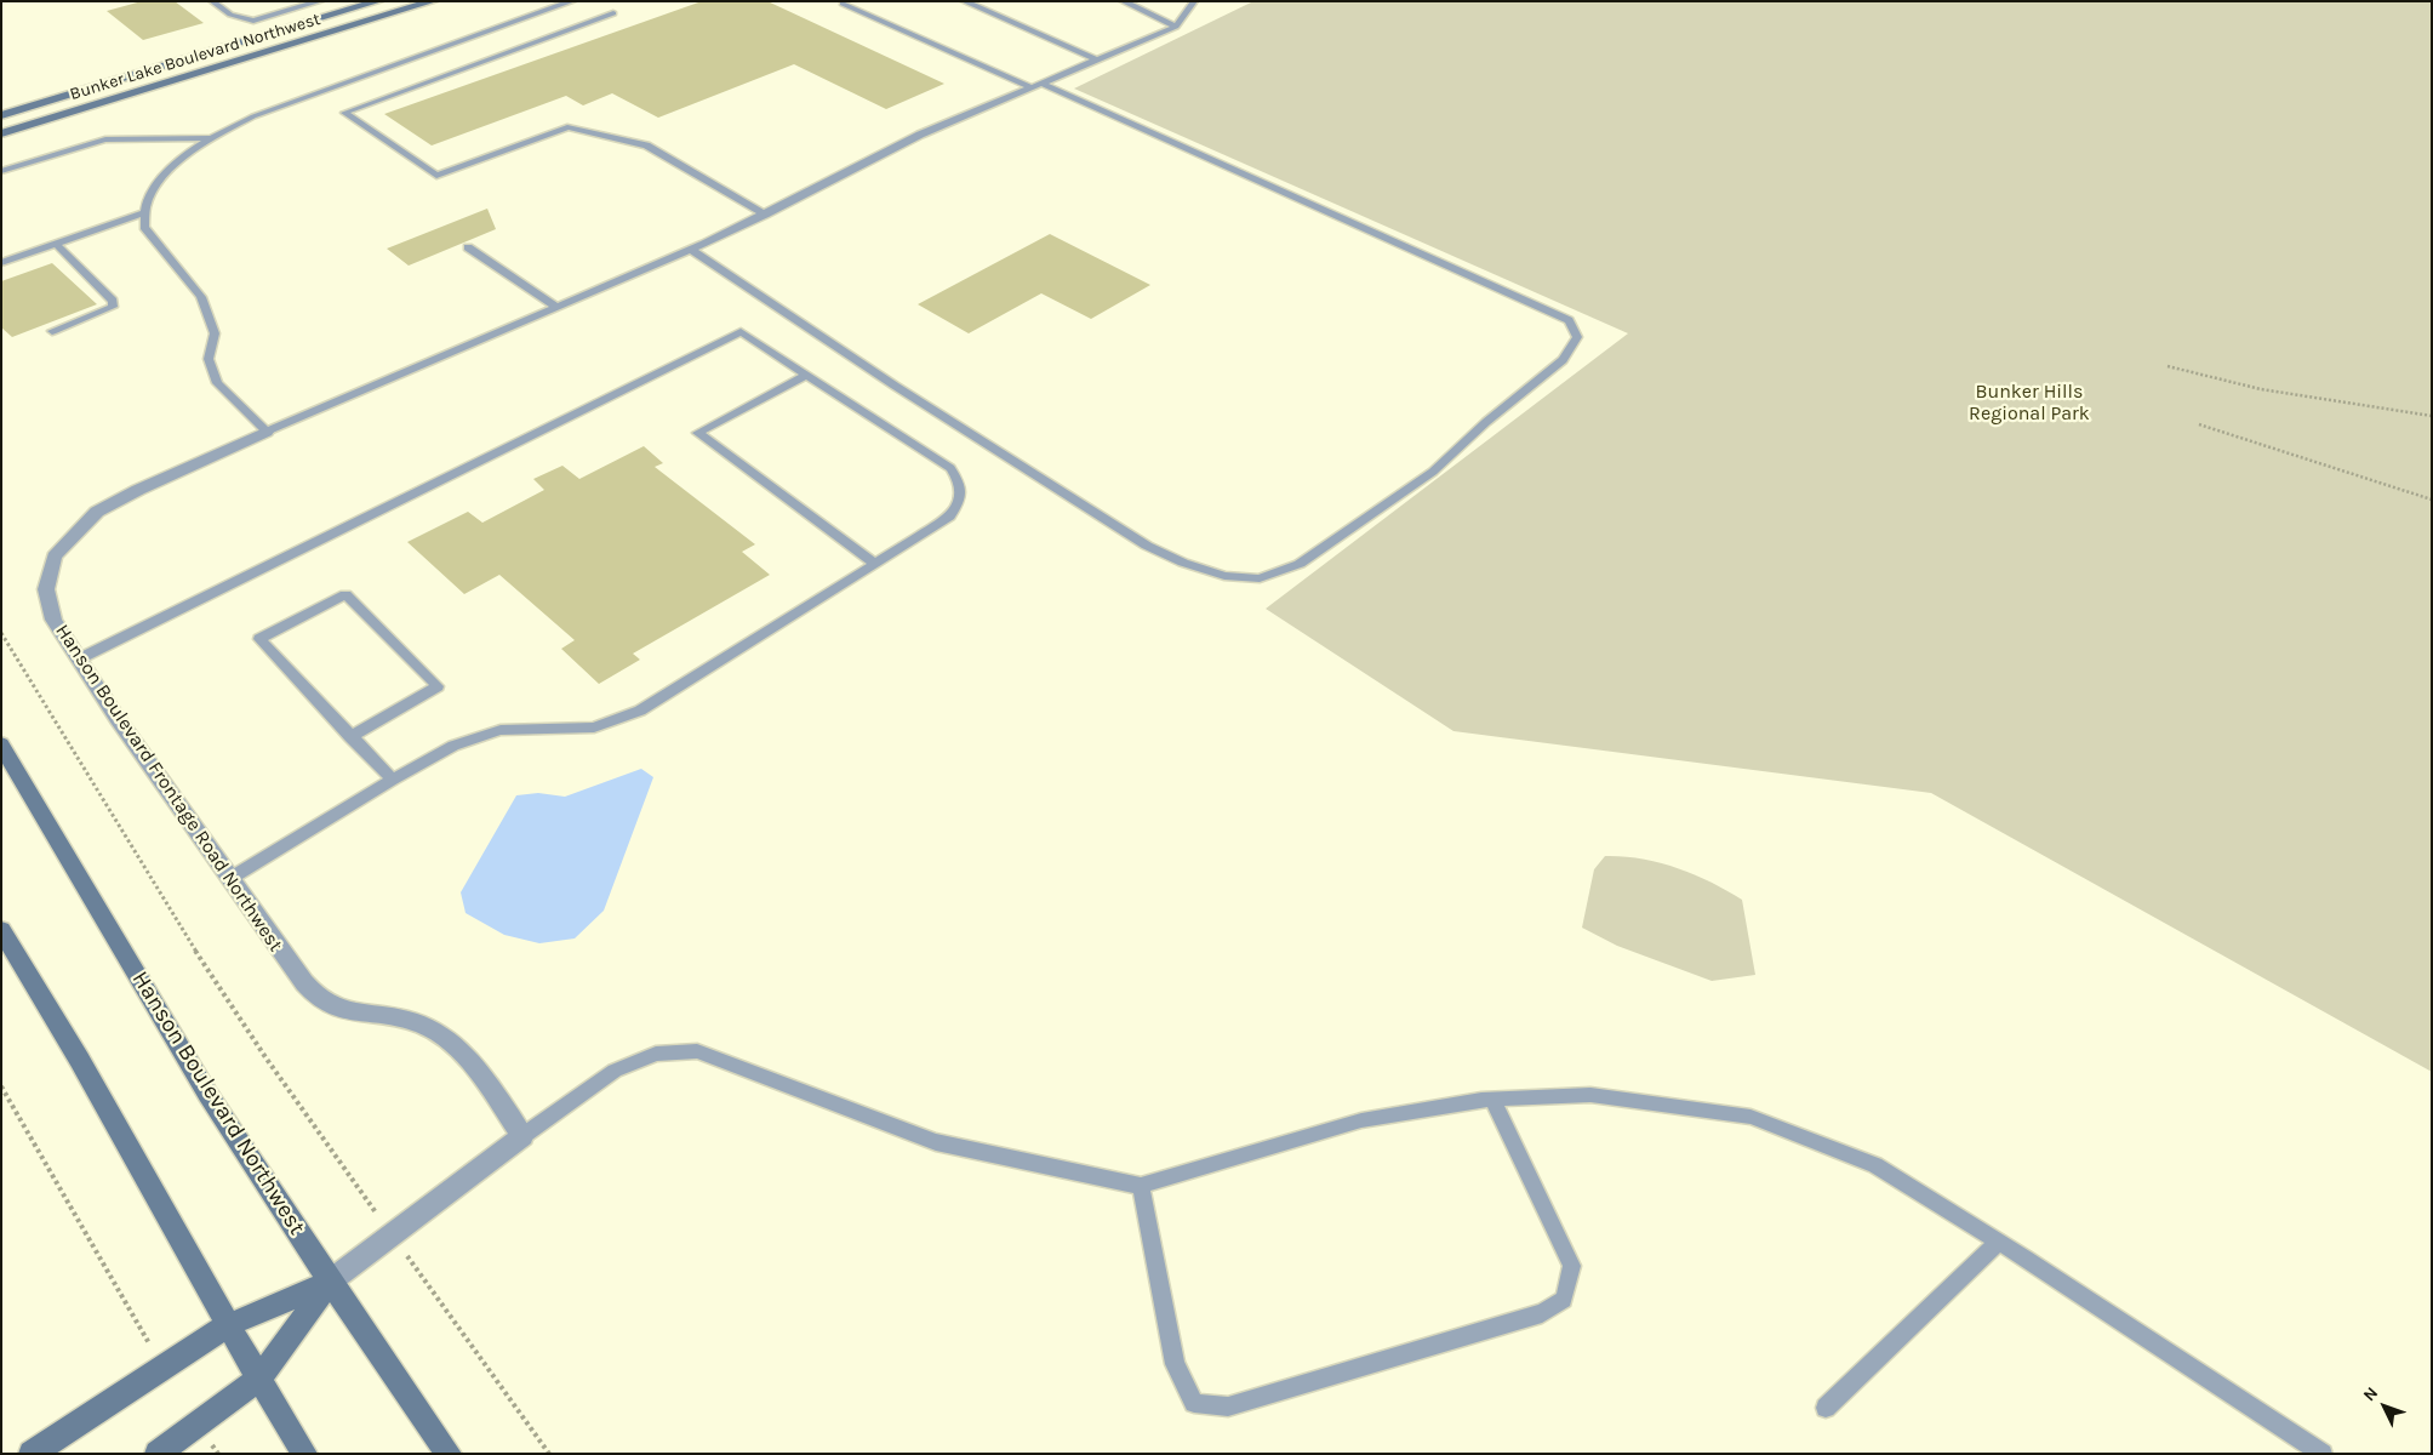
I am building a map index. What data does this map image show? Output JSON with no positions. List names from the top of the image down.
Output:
{
  "streets": {
    "main road": ["Bunker Lake Boulevard Northwest", "Hanson Boulevard Northwest"],
    "street": ["Hanson Boulevard Frontage Road Northwest"]
  },
  "parks": ["Bunker Hills Regional Park"],
  "north": "top left"
}
